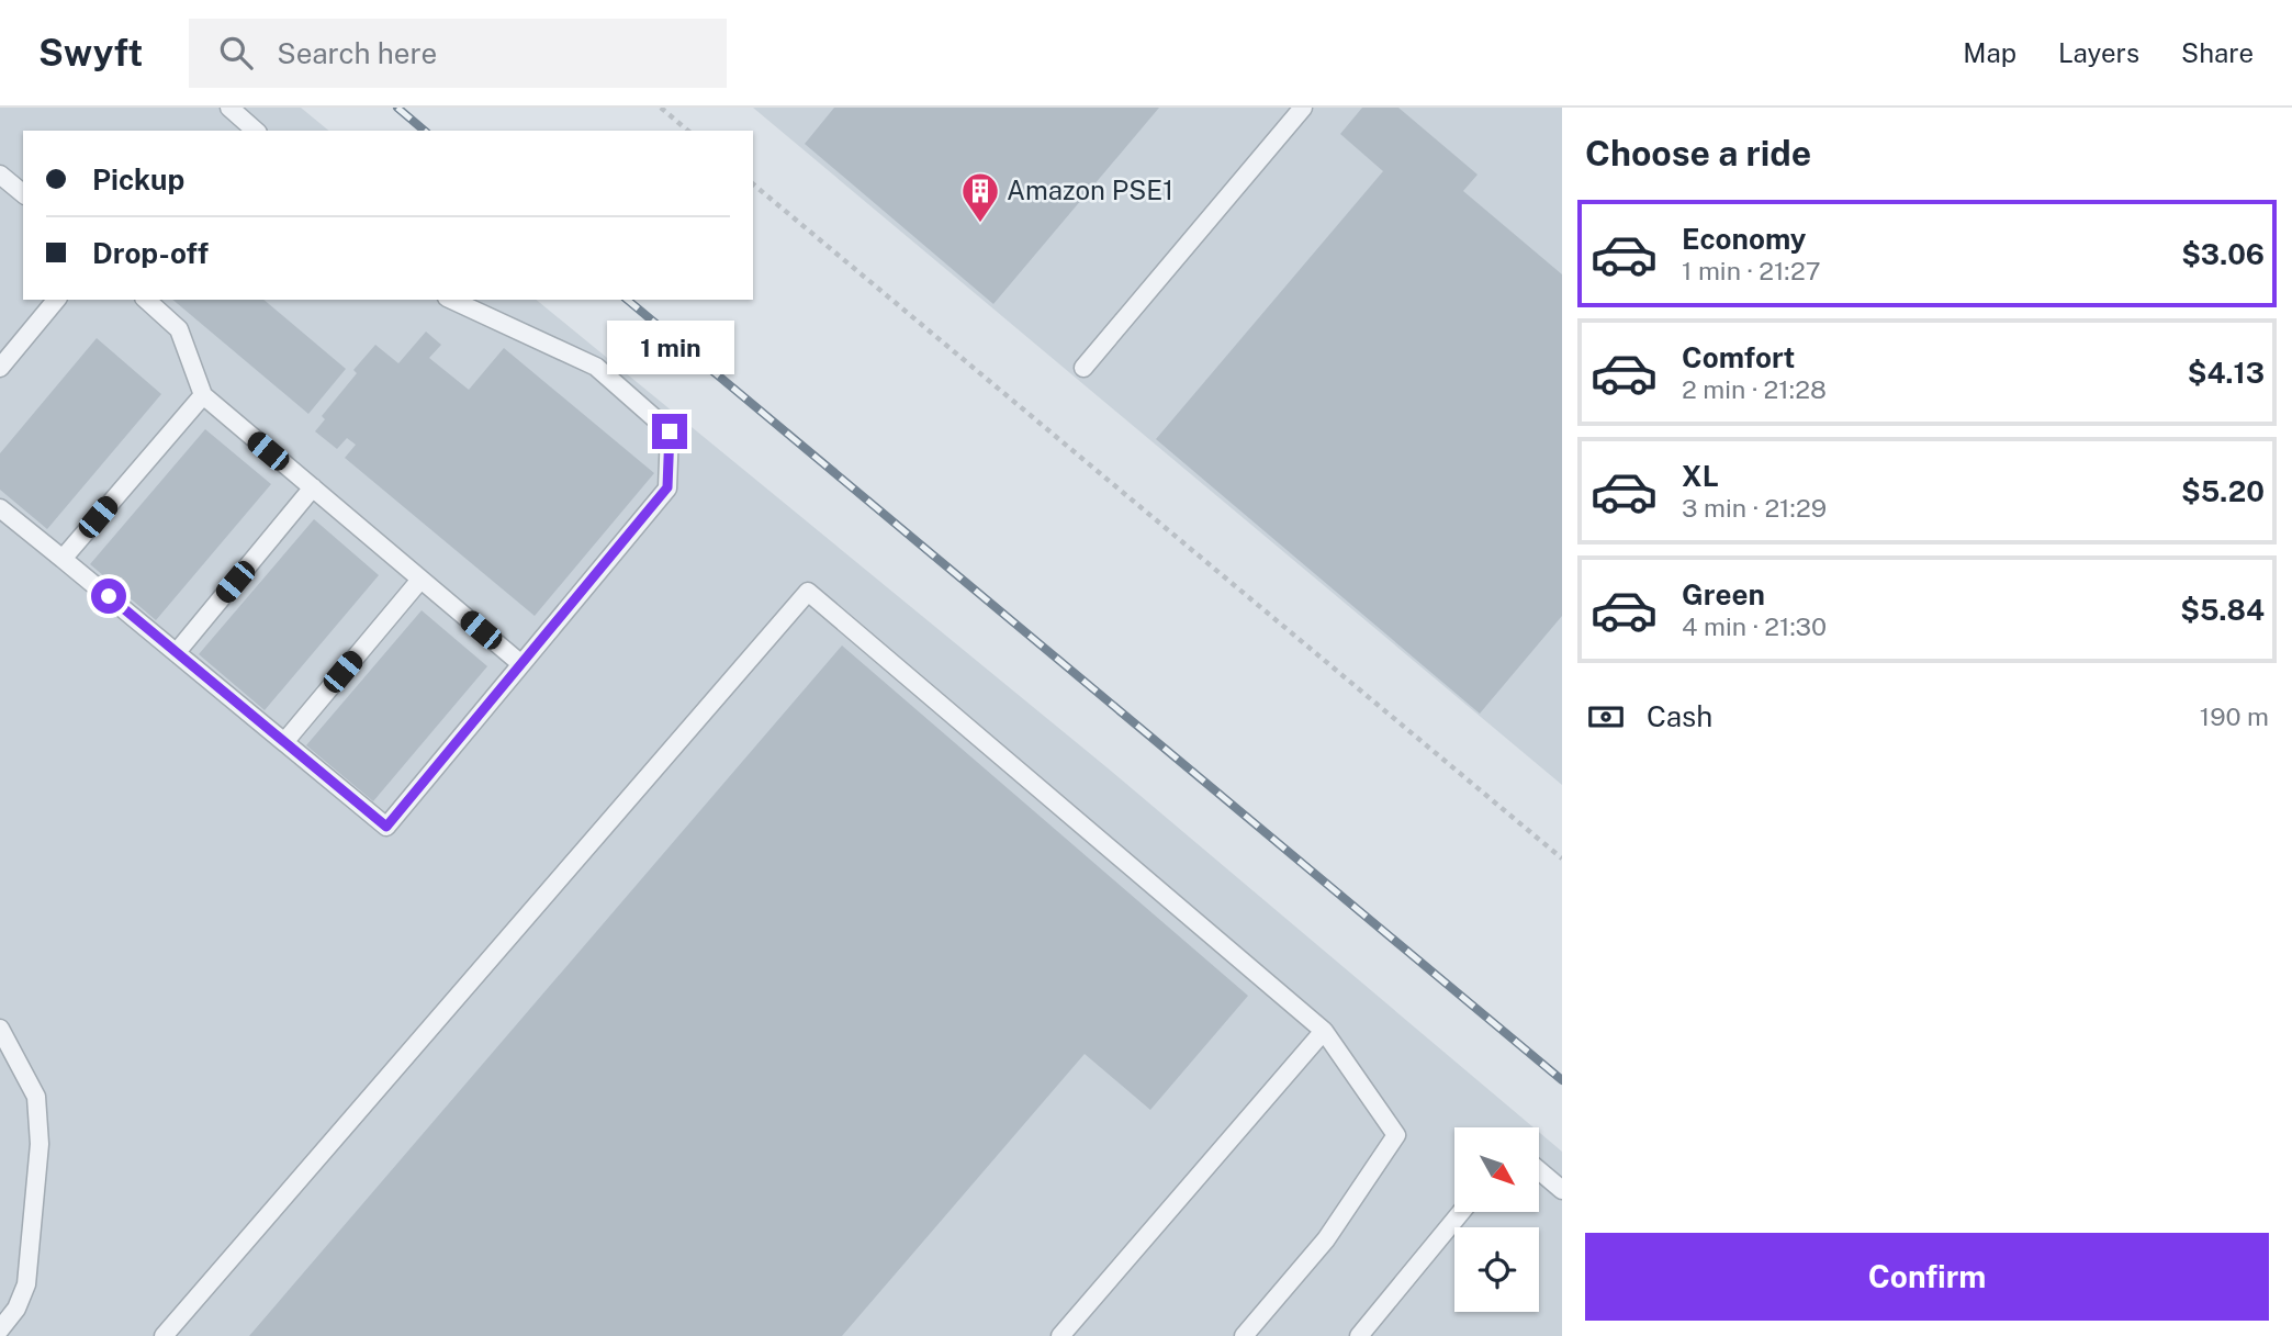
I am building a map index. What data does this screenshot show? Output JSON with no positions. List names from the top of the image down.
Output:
{
  "places": {
    "building": ["Amazon PSE1"]
  },
  "north": "bottom right",
  "page": {
    "header": "Swyft",
    "search": "Search here",
    "nav": ["Map", "Layers", "Share"],
    "heading": "Choose a ride",
    "banner": ["Pickup", "Drop-off"],
    "list": [
      {
        "name": "Economy",
        "note": "1 min · 21:27",
        "value": "$3.06"
      },
      {
        "name": "Comfort",
        "note": "2 min · 21:28",
        "value": "$4.13"
      },
      {
        "name": "XL",
        "note": "3 min · 21:29",
        "value": "$5.20"
      },
      {
        "name": "Green",
        "note": "4 min · 21:30",
        "value": "$5.84"
      }
    ],
    "bubble": "1 min",
    "pay": ["Cash", "190 m"],
    "buttons": "Confirm"
  }
}
